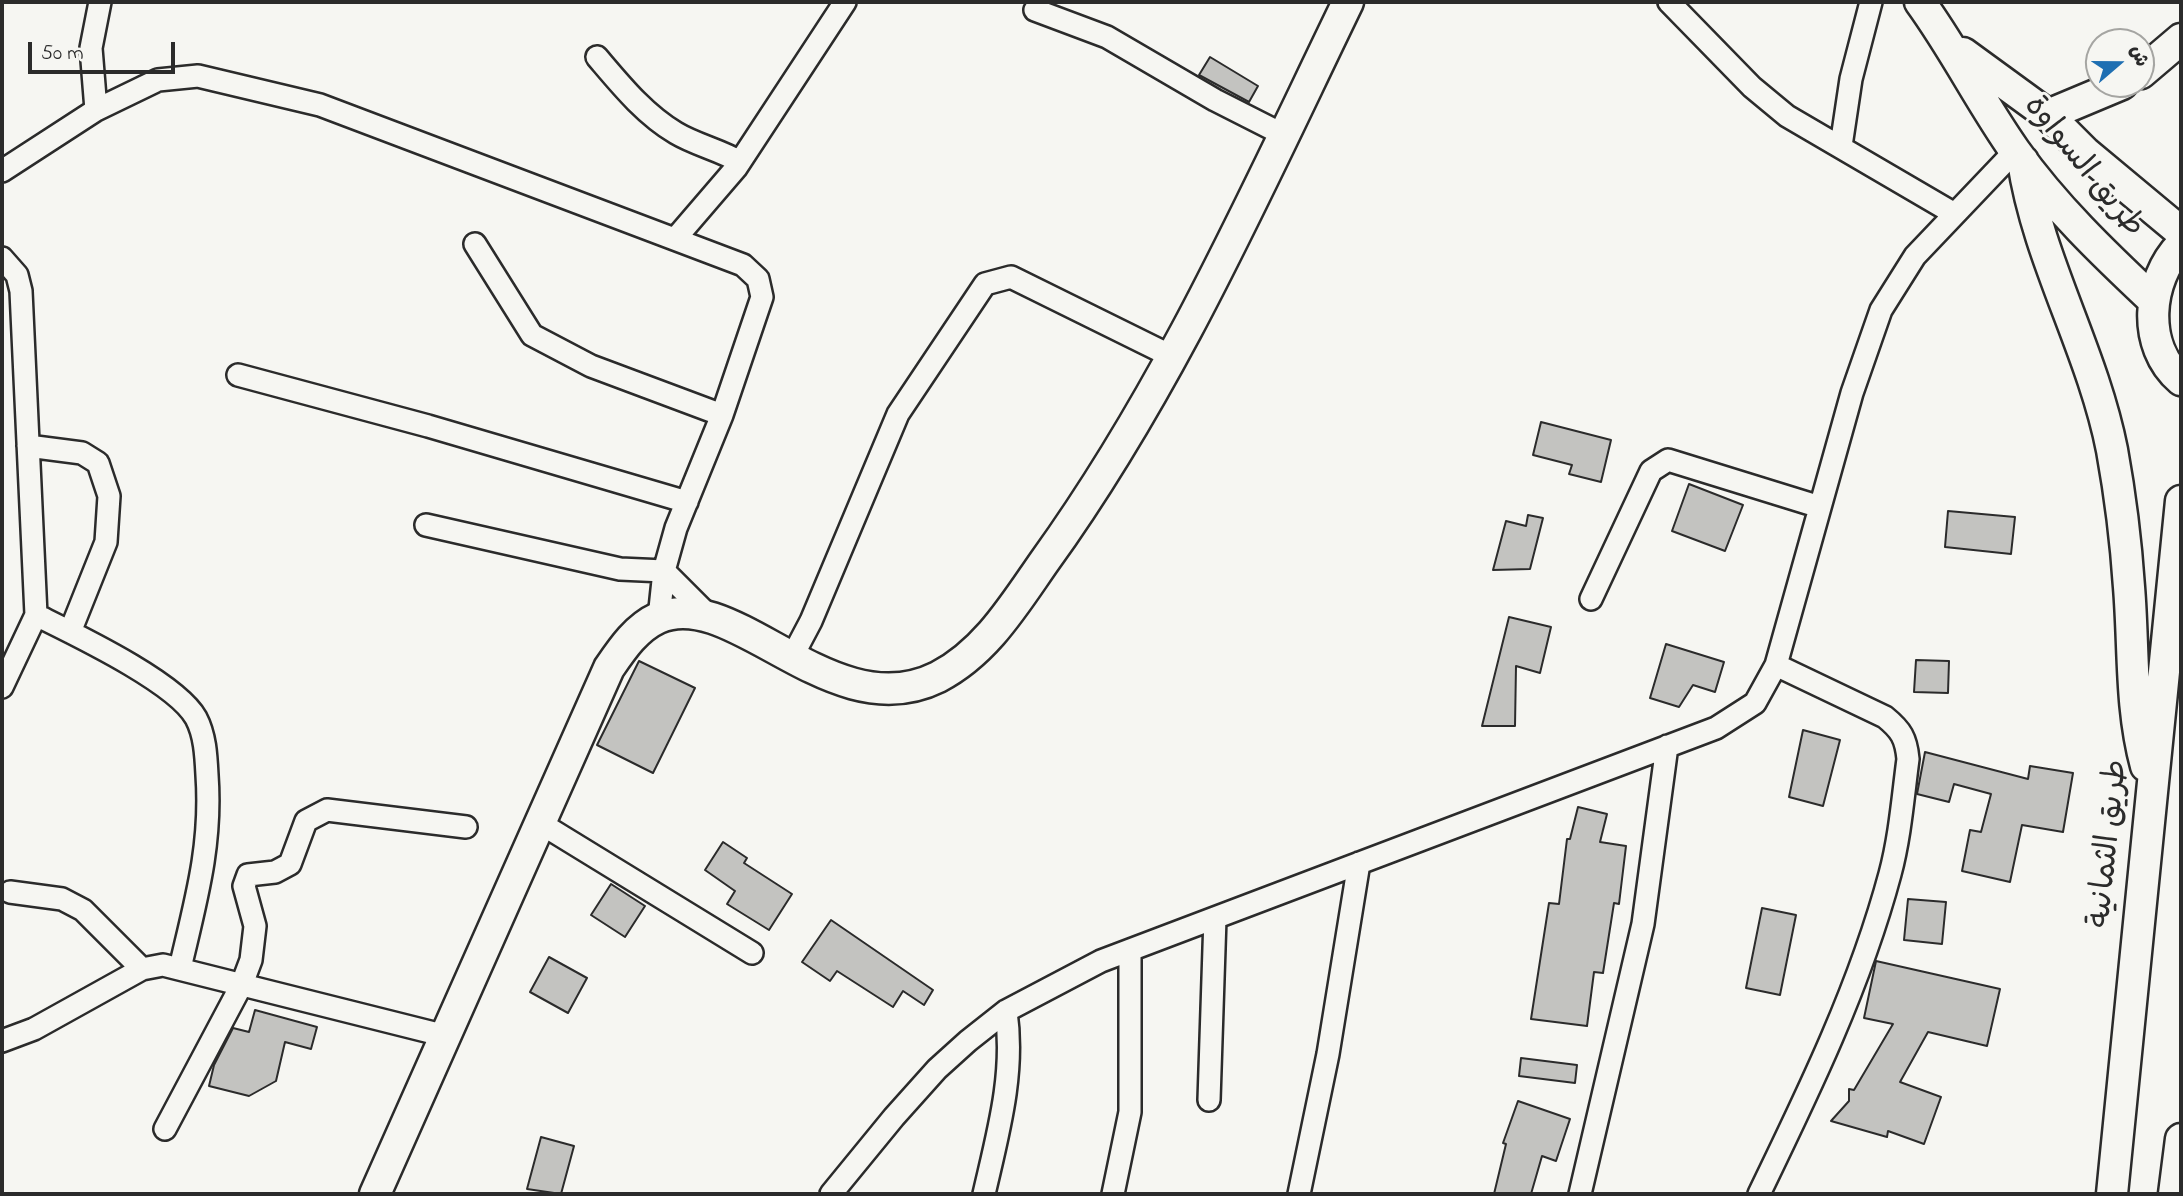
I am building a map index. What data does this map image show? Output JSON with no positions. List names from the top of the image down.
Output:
{
  "streets": {
    "street": ["طريق السواوة", "طريق الثمانية"]
  },
  "scale_bar": "50 m",
  "north": "right"
}
